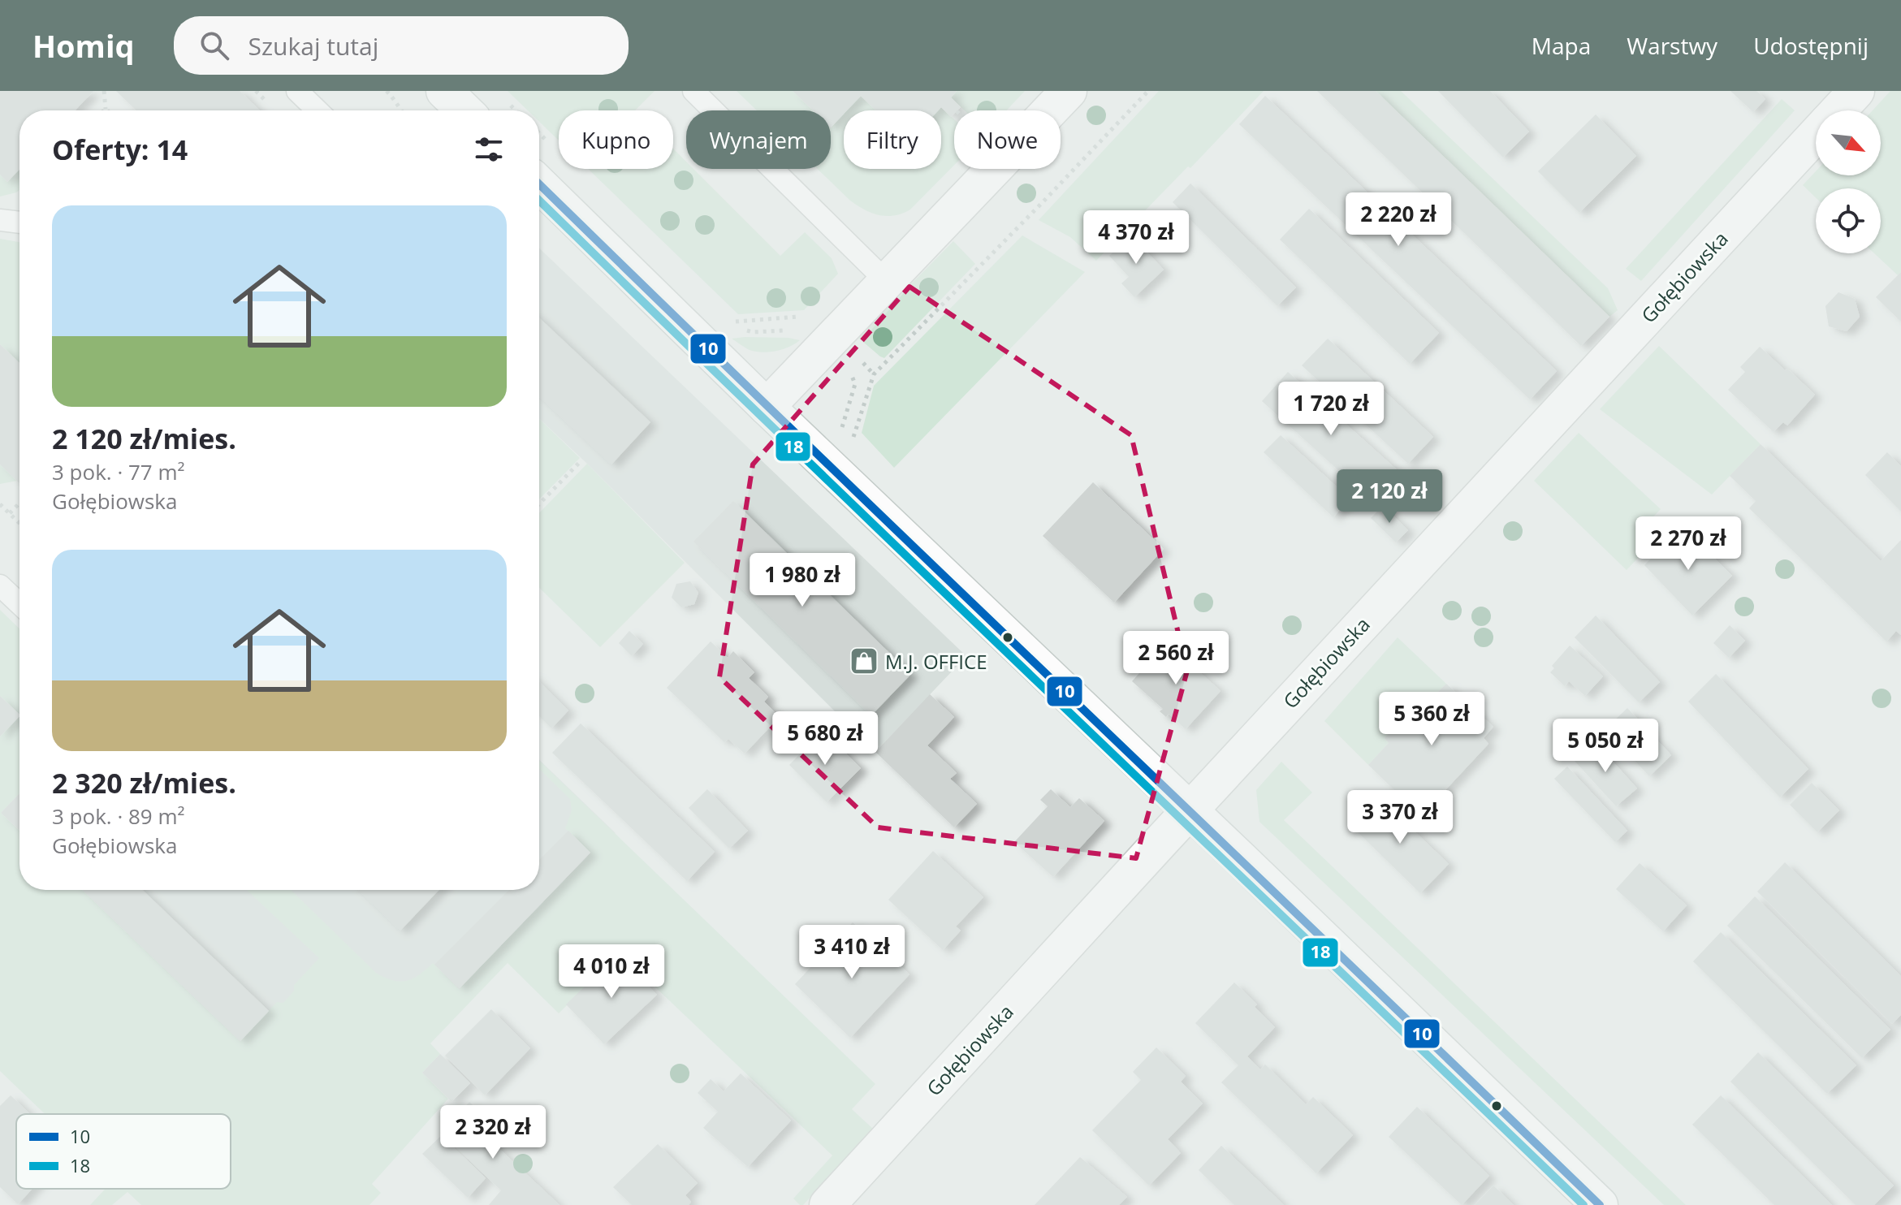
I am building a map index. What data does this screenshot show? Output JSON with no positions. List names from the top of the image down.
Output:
{
  "streets": {
    "street": ["Gołębiowska"]
  },
  "places": {
    "shop": ["M.J. OFFICE"]
  },
  "lines": ["transit line 10", "transit line 18"],
  "legend": ["10", "18"],
  "north": "bottom right",
  "page": {
    "header": "Homiq",
    "search": "Szukaj tutaj",
    "nav": ["Mapa", "Warstwy", "Udostępnij"],
    "chip": [
      "Kupno",
      "Wynajem",
      "Filtry",
      "Nowe"
    ],
    "heading": "Oferty: 14",
    "list": [
      {
        "name": "2 120 zł/mies.",
        "note": "3 pok. · 77 m² · Gołębiowska"
      },
      {
        "name": "2 320 zł/mies.",
        "note": "3 pok. · 89 m² · Gołębiowska"
      }
    ],
    "price": [
      "2 220 zł",
      "4 370 zł",
      "1 720 zł",
      "2 120 zł",
      "2 270 zł",
      "1 980 zł",
      "2 560 zł",
      "5 360 zł",
      "5 680 zł",
      "5 050 zł",
      "3 370 zł",
      "3 410 zł",
      "4 010 zł",
      "2 320 zł"
    ]
  }
}
